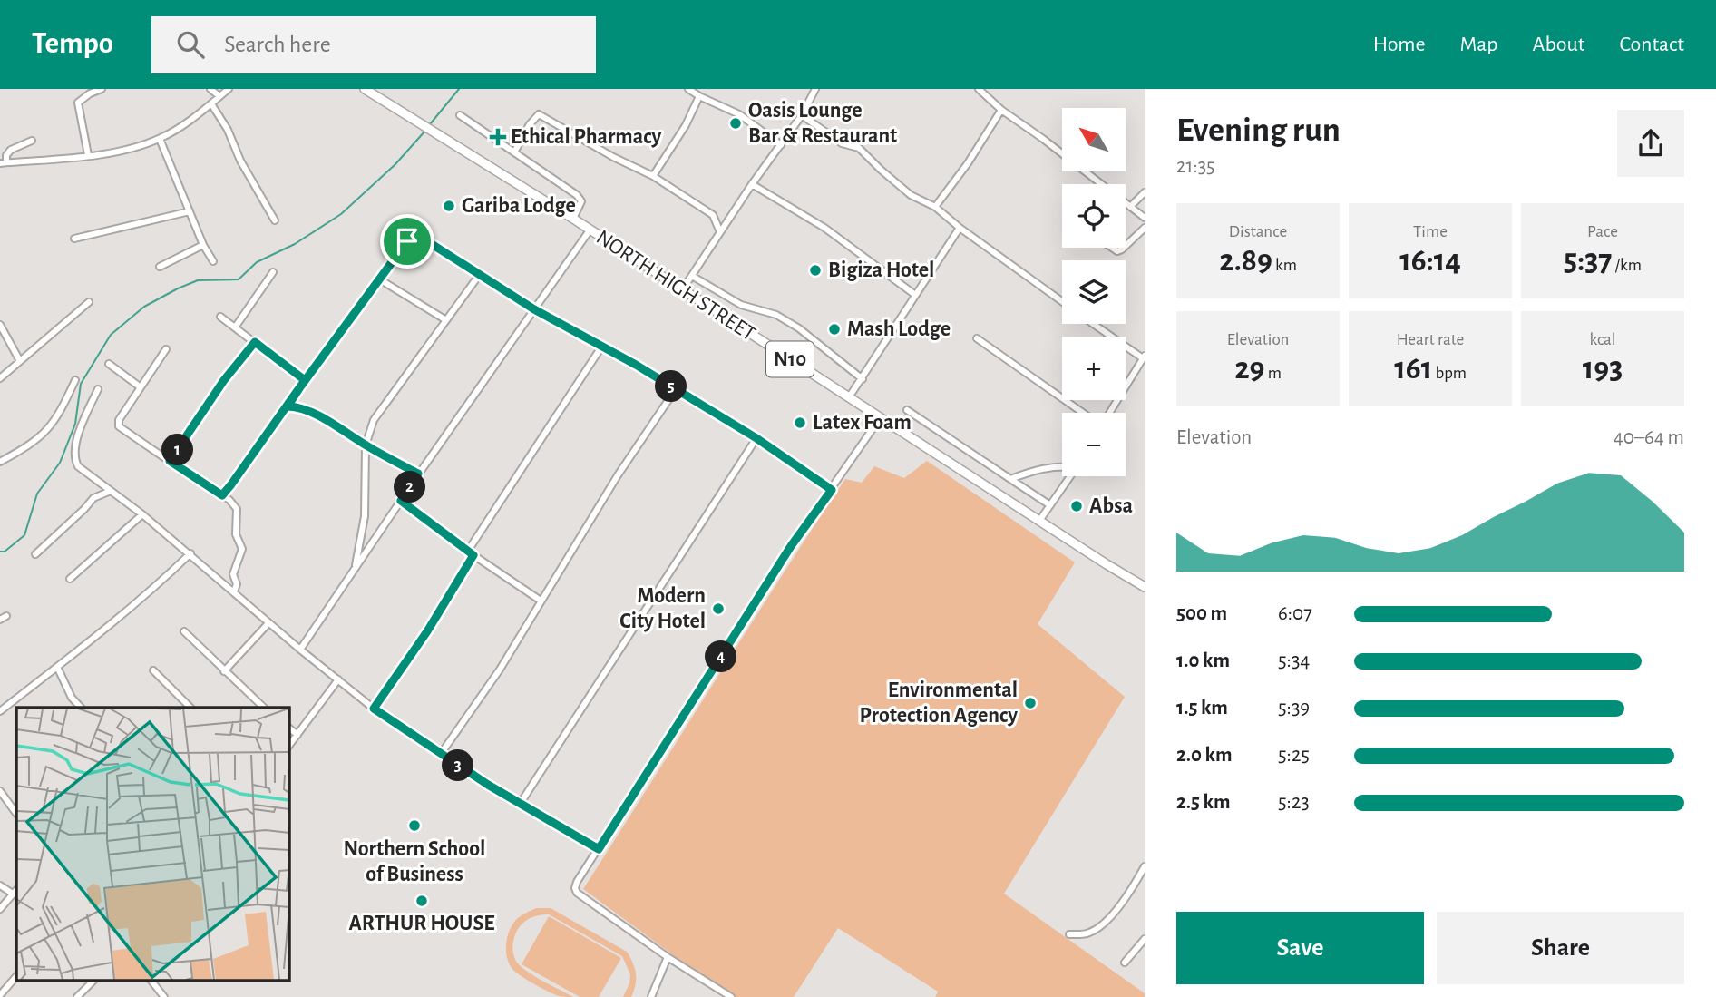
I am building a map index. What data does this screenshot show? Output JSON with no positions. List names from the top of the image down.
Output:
{
  "streets": {
    "highway": ["NORTH HIGH STREET", "N10"]
  },
  "places": {
    "other": [
      "Oasis Lounge Bar & Restaurant",
      "Gariba Lodge",
      "Bigiza Hotel",
      "Mash Lodge",
      "Latex Foam",
      "Absa",
      "Modern City Hotel",
      "Environmental Protection Agency",
      "Northern School of Business",
      "ARTHUR HOUSE"
    ],
    "health": ["Ethical Pharmacy"]
  },
  "north": "top left",
  "page": {
    "header": "Tempo",
    "search": "Search here",
    "nav": [
      "Home",
      "Map",
      "About",
      "Contact"
    ],
    "heading": ["Evening run", "21:35"],
    "map_buttons": ["+", "−"],
    "stats": [
      ["Distance", "2.89 km"],
      ["Time", "16:14"],
      ["Pace", "5:37 /km"],
      ["Elevation", "29 m"],
      ["Heart rate", "161 bpm"],
      ["kcal", "193"]
    ],
    "pins": [
      "5",
      "1",
      "2",
      "4",
      "3"
    ],
    "chart": ["Elevation", "40–64 m"],
    "list": [
      {
        "name": "500 m",
        "note": "6:07"
      },
      {
        "name": "1.0 km",
        "note": "5:34"
      },
      {
        "name": "1.5 km",
        "note": "5:39"
      },
      {
        "name": "2.0 km",
        "note": "5:25"
      },
      {
        "name": "2.5 km",
        "note": "5:23"
      }
    ],
    "buttons": ["Save", "Share"]
  }
}
